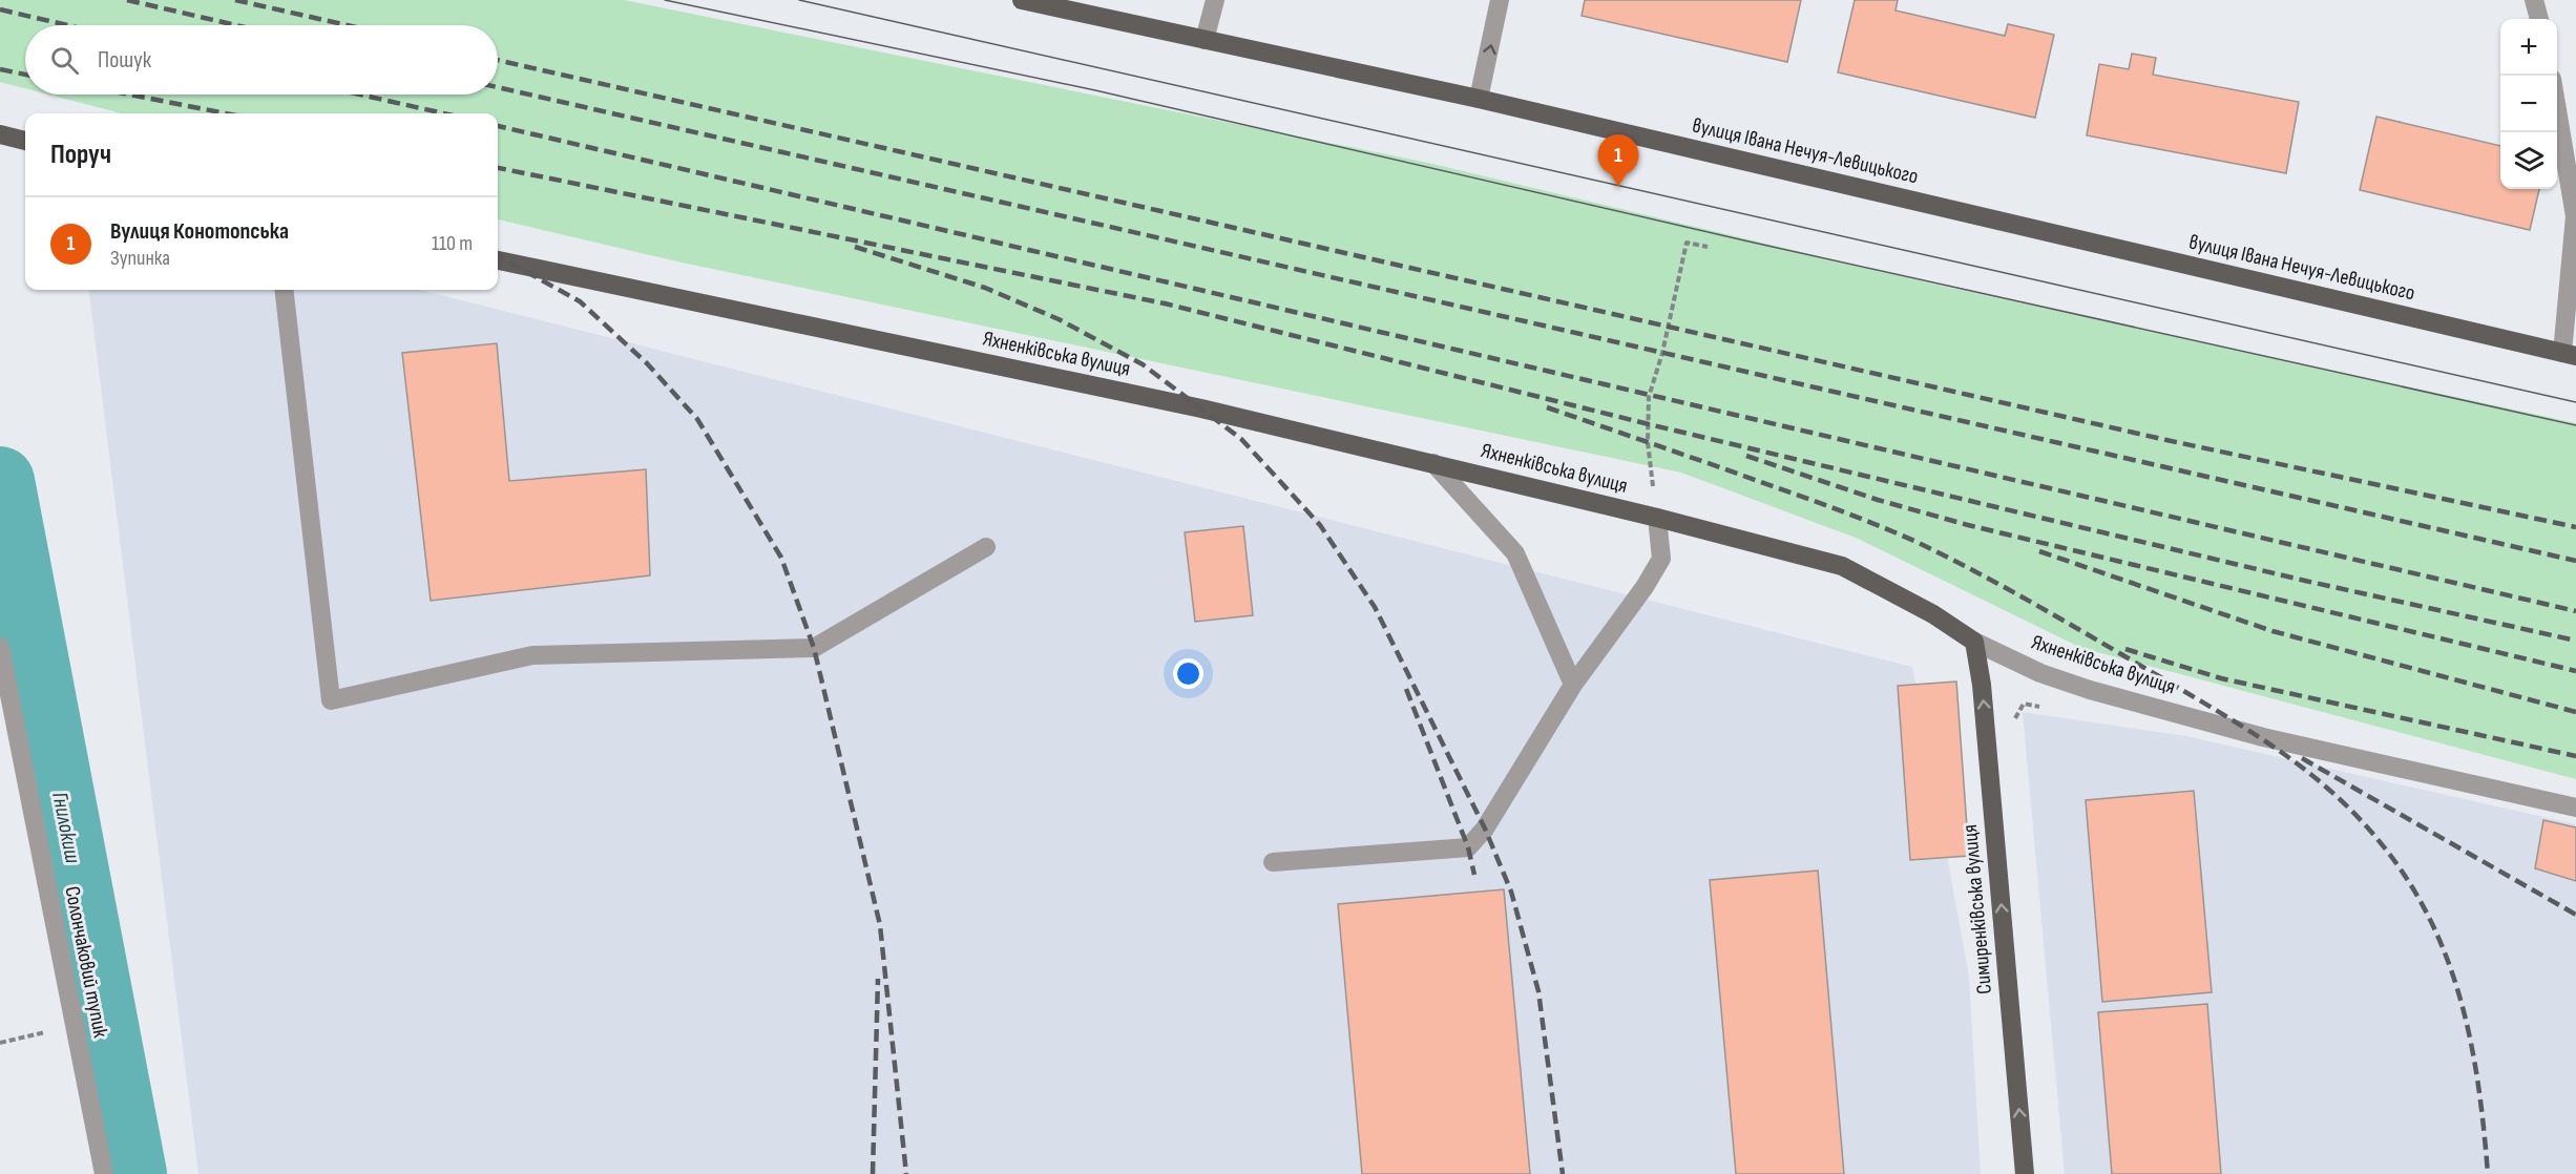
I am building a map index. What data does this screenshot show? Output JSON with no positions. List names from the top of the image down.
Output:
{
  "streets": {
    "main road": ["вулиця Івана Нечуя-Левицького", "Яхненківська вулиця", "Симиренківська вулиця"],
    "street": ["Солончаковий тупик"]
  },
  "crossings": [
    ["Яхненківська вулиця", "Симиренківська вулиця"]
  ],
  "one_way": ["Симиренківська вулиця"],
  "water": ["Гнилокиш"],
  "page": {
    "map_buttons": ["+", "−"],
    "search": "Пошук",
    "heading": "Поруч",
    "pins": "1",
    "list": [
      {
        "mark": "1",
        "name": "Вулиця Конотопська",
        "note": "Зупинка",
        "value": "110 m"
      }
    ]
  }
}
